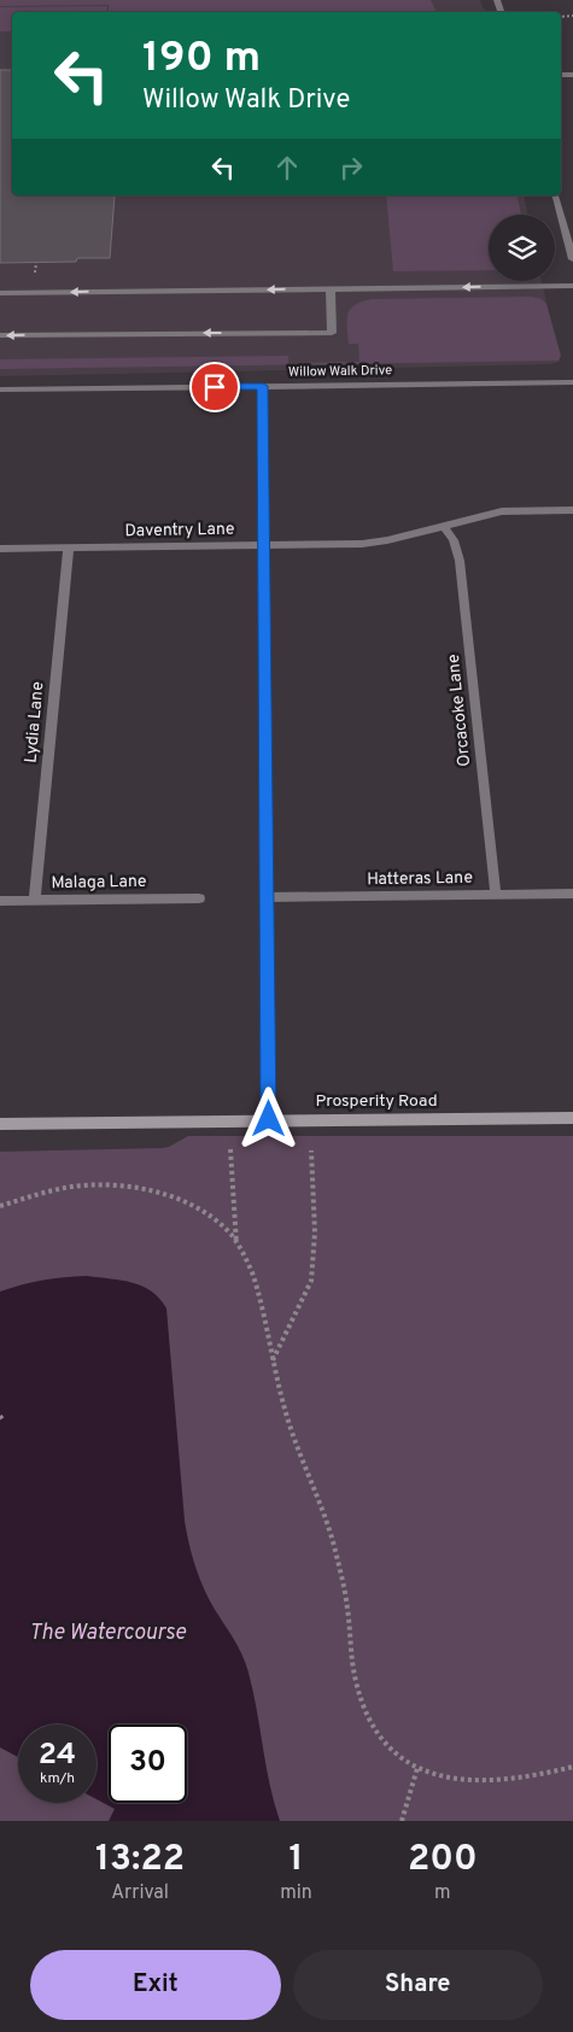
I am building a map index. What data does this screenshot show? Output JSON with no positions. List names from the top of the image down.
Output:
{
  "streets": {
    "street": [
      "Willow Walk Drive",
      "Daventry Lane",
      "Orcacoke Lane",
      "Lydia Lane",
      "Hatteras Lane",
      "Malaga Lane",
      "Prosperity Road"
    ]
  },
  "crossings": [
    ["Daventry Lane", "Orcacoke Lane"],
    ["Daventry Lane", "Lydia Lane"],
    ["Orcacoke Lane", "Hatteras Lane"],
    ["Lydia Lane", "Malaga Lane"]
  ],
  "water": ["The Watercourse"],
  "page": {
    "turn": ["190 m", "Willow Walk Drive"],
    "speed": "24 km/h",
    "limit": "30",
    "eta": [
      "13:22",
      "Arrival",
      "1",
      "min",
      "200",
      "m"
    ],
    "buttons": ["Exit", "Share"]
  }
}
